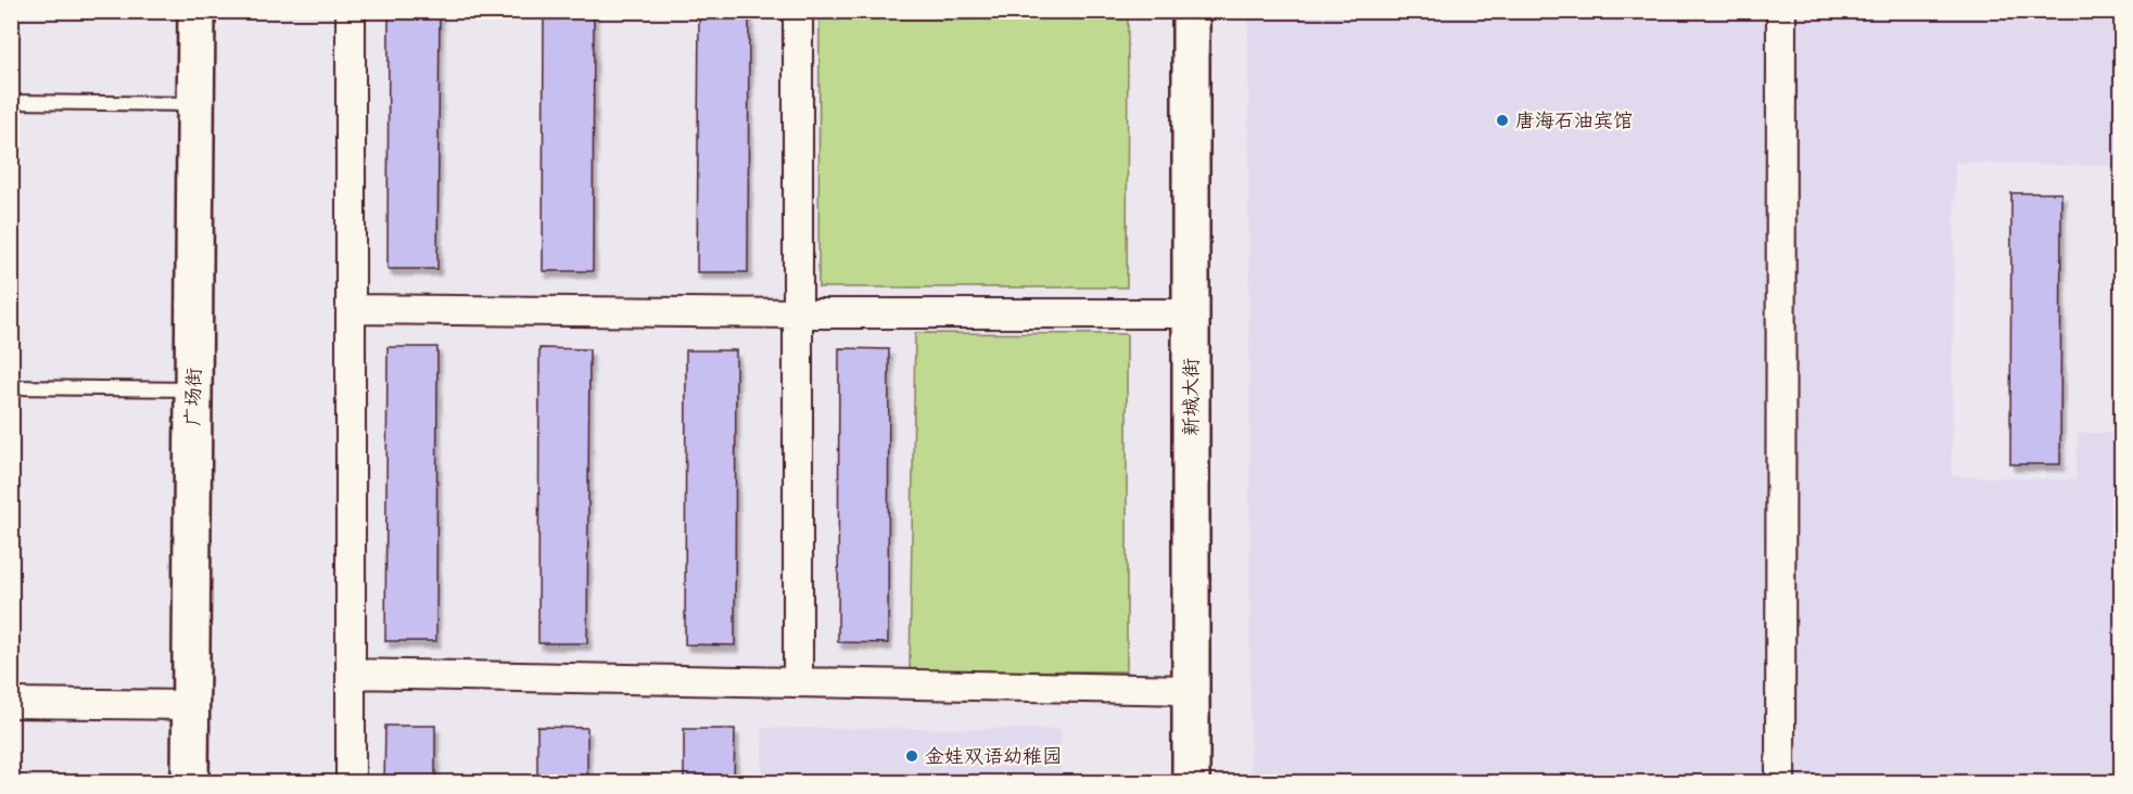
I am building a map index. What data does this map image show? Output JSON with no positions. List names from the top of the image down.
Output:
{
  "streets": {
    "street": ["广场街", "新城大街"]
  },
  "places": ["唐海石油宾馆", "金娃双语幼稚园"]
}
